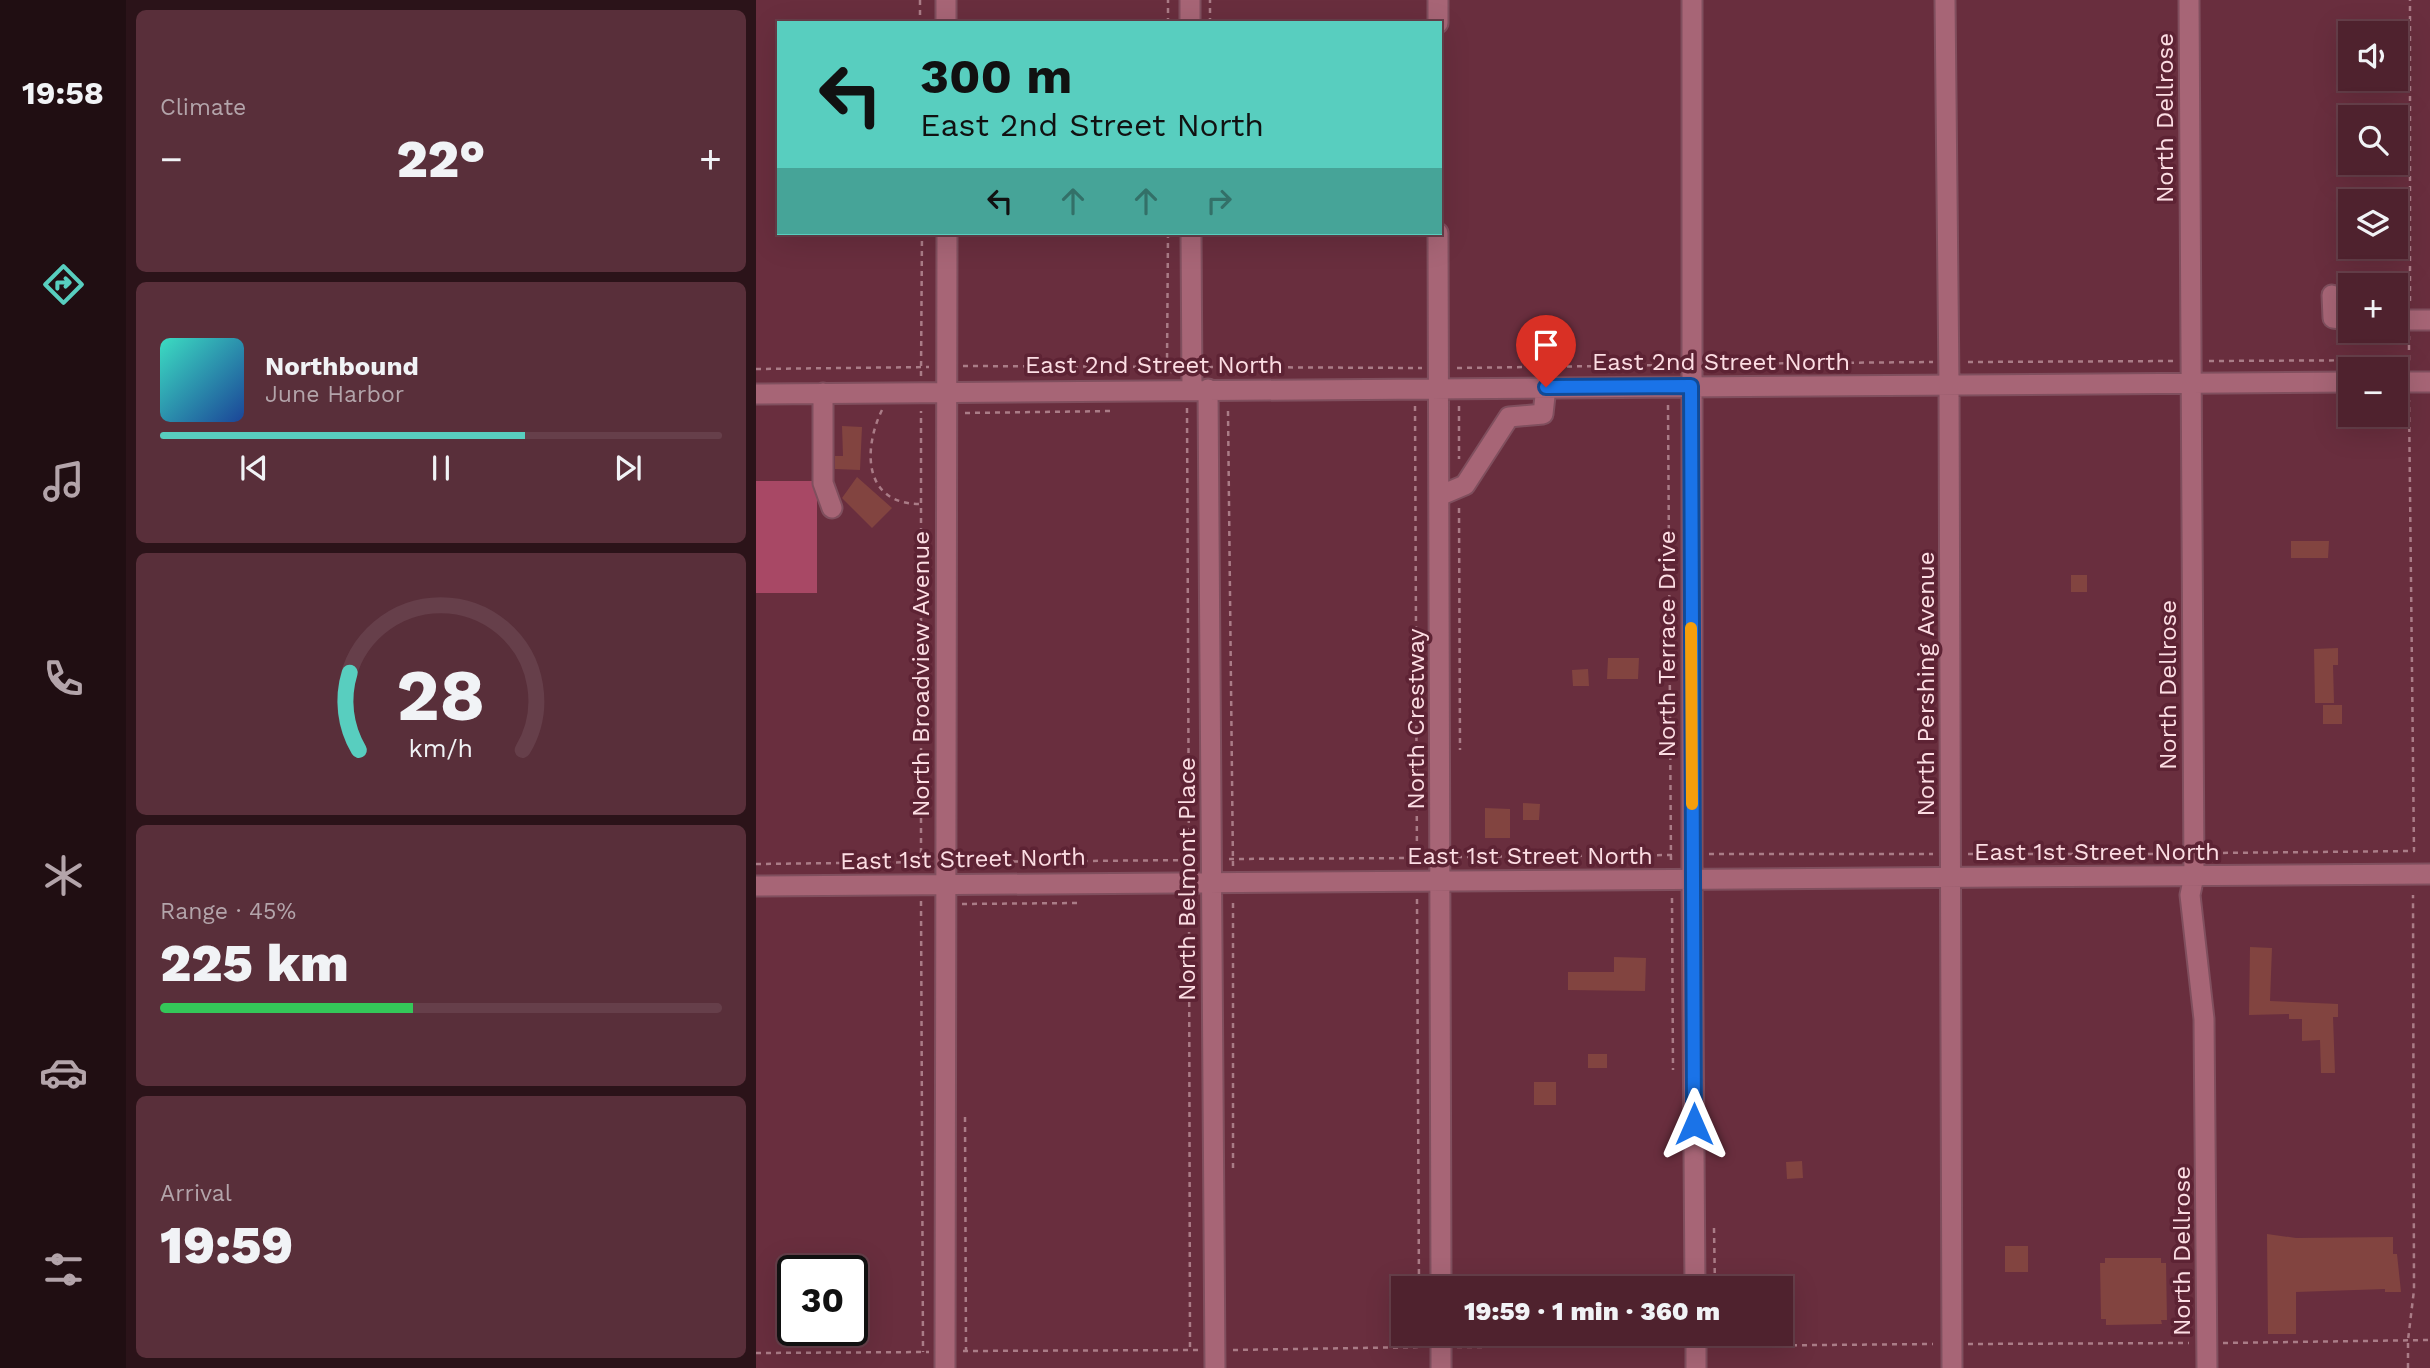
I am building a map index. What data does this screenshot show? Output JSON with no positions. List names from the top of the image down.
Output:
{
  "streets": {
    "street": [
      "North Dellrose",
      "East 2nd Street North",
      "North Terrace Drive",
      "North Broadview Avenue",
      "North Pershing Avenue",
      "North Crestway",
      "East 1st Street North",
      "North Belmont Place"
    ]
  },
  "crossings": [
    ["North Dellrose", "East 2nd Street North"],
    ["North Dellrose", "East 1st Street North"],
    ["East 2nd Street North", "North Terrace Drive"],
    ["East 2nd Street North", "North Broadview Avenue"],
    ["East 2nd Street North", "North Pershing Avenue"],
    ["East 2nd Street North", "North Crestway"],
    ["East 2nd Street North", "North Belmont Place"],
    ["North Terrace Drive", "East 1st Street North"],
    ["North Broadview Avenue", "East 1st Street North"],
    ["North Pershing Avenue", "East 1st Street North"],
    ["North Crestway", "East 1st Street North"],
    ["East 1st Street North", "North Belmont Place"]
  ],
  "page": {
    "tabs": "19:58",
    "tile": [
      "Climate",
      ["Range · 45%", "225 km"],
      ["Arrival", "19:59"]
    ],
    "map_buttons": ["+", "−"],
    "turn": ["300 m", "East 2nd Street North"],
    "heat": ["−", "22°", "+"],
    "song": ["Northbound", "June Harbor"],
    "limit": "30",
    "trip": "19:59 · 1 min · 360 m",
    "gauge": ["28", "km/h"]
  }
}
